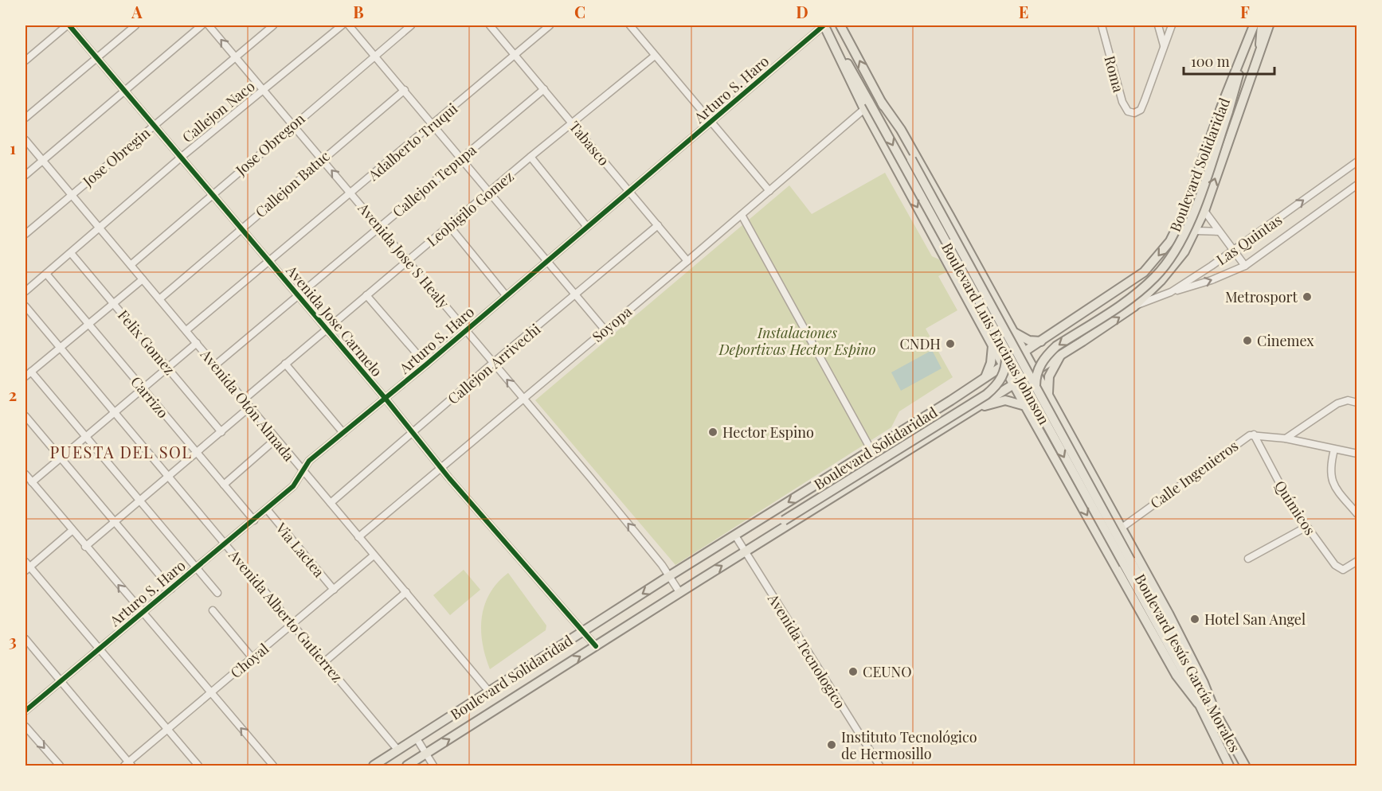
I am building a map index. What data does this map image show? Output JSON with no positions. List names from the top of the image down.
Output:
{
  "streets": {
    "main road": ["Boulevard Solidaridad", "Boulevard Luis Encinas Johnson", "Boulevard Jesús García Morales"],
    "street": [
      "Roma",
      "Arturo S. Haro",
      "Callejon Naco",
      "Adalberto Truqui",
      "Tabasco",
      "Jose Obregon",
      "Jose Obregin",
      "Callejon Tepupa",
      "Callejon Batuc",
      "Leobigilo Gomez",
      "Las Quintas",
      "Avenida Jose S Healy",
      "Avenida Jose Carmelo",
      "Soyopa",
      "Felix Gomez",
      "Callejon Arrivechi",
      "Carrizo",
      "Avenida Otón Almada",
      "Calle Ingenieros",
      "Químicos",
      "Via Lactea",
      "Avenida Alberto Gutierrez",
      "Avenida Tecnologico",
      "Choyal"
    ]
  },
  "crossings": [
    ["Arturo S. Haro", "Tabasco"],
    ["Arturo S. Haro", "Avenida Jose S Healy"],
    ["Arturo S. Haro", "Avenida Jose Carmelo"],
    ["Arturo S. Haro", "Carrizo"],
    ["Arturo S. Haro", "Avenida Otón Almada"],
    ["Arturo S. Haro", "Via Lactea"],
    ["Arturo S. Haro", "Avenida Alberto Gutierrez"],
    ["Callejon Naco", "Avenida Jose S Healy"],
    ["Callejon Naco", "Avenida Jose Carmelo"],
    ["Callejon Naco", "Felix Gomez"],
    ["Callejon Naco", "Carrizo"],
    ["Callejon Naco", "Avenida Otón Almada"],
    ["Adalberto Truqui", "Tabasco"],
    ["Adalberto Truqui", "Avenida Jose S Healy"],
    ["Adalberto Truqui", "Avenida Jose Carmelo"],
    ["Adalberto Truqui", "Avenida Otón Almada"],
    ["Tabasco", "Callejon Tepupa"],
    ["Tabasco", "Leobigilo Gomez"],
    ["Tabasco", "Soyopa"],
    ["Tabasco", "Callejon Arrivechi"],
    ["Jose Obregon", "Avenida Jose S Healy"],
    ["Jose Obregon", "Avenida Jose Carmelo"],
    ["Jose Obregon", "Avenida Otón Almada"],
    ["Jose Obregin", "Avenida Jose S Healy"],
    ["Jose Obregin", "Avenida Jose Carmelo"],
    ["Jose Obregin", "Avenida Otón Almada"],
    ["Boulevard Solidaridad", "Las Quintas"],
    ["Boulevard Solidaridad", "Avenida Jose S Healy"],
    ["Boulevard Solidaridad", "Avenida Jose Carmelo"],
    ["Boulevard Solidaridad", "Avenida Otón Almada"],
    ["Boulevard Solidaridad", "Avenida Alberto Gutierrez"],
    ["Boulevard Solidaridad", "Avenida Tecnologico"],
    ["Callejon Tepupa", "Avenida Jose S Healy"],
    ["Callejon Tepupa", "Avenida Jose Carmelo"],
    ["Callejon Tepupa", "Avenida Otón Almada"],
    ["Callejon Batuc", "Avenida Jose S Healy"],
    ["Callejon Batuc", "Avenida Jose Carmelo"],
    ["Callejon Batuc", "Avenida Otón Almada"],
    ["Leobigilo Gomez", "Avenida Jose S Healy"],
    ["Leobigilo Gomez", "Avenida Jose Carmelo"],
    ["Leobigilo Gomez", "Avenida Otón Almada"],
    ["Avenida Jose S Healy", "Soyopa"],
    ["Avenida Jose S Healy", "Callejon Arrivechi"],
    ["Avenida Jose Carmelo", "Soyopa"],
    ["Avenida Jose Carmelo", "Callejon Arrivechi"],
    ["Soyopa", "Boulevard Luis Encinas Johnson"],
    ["Soyopa", "Avenida Otón Almada"],
    ["Boulevard Luis Encinas Johnson", "Boulevard Jesús García Morales"],
    ["Callejon Arrivechi", "Avenida Otón Almada"],
    ["Avenida Otón Almada", "Choyal"],
    ["Calle Ingenieros", "Químicos"],
    ["Via Lactea", "Choyal"],
    ["Avenida Alberto Gutierrez", "Choyal"]
  ],
  "one_way": ["Avenida Jose S Healy"],
  "districts": ["PUESTA DEL SOL"],
  "parks": ["Instalaciones Deportivas Hector Espino"],
  "places": [
    "Metrosport",
    "Cinemex",
    "CNDH",
    "Hector Espino",
    "Hotel San Angel",
    "CEUNO",
    "Instituto Tecnológico de Hermosillo"
  ],
  "scale_bar": "100 m",
  "grid": {
    "columns": [
      "A",
      "B",
      "C",
      "D",
      "E",
      "F"
    ],
    "rows": ["1", "2", "3"]
  }
}
